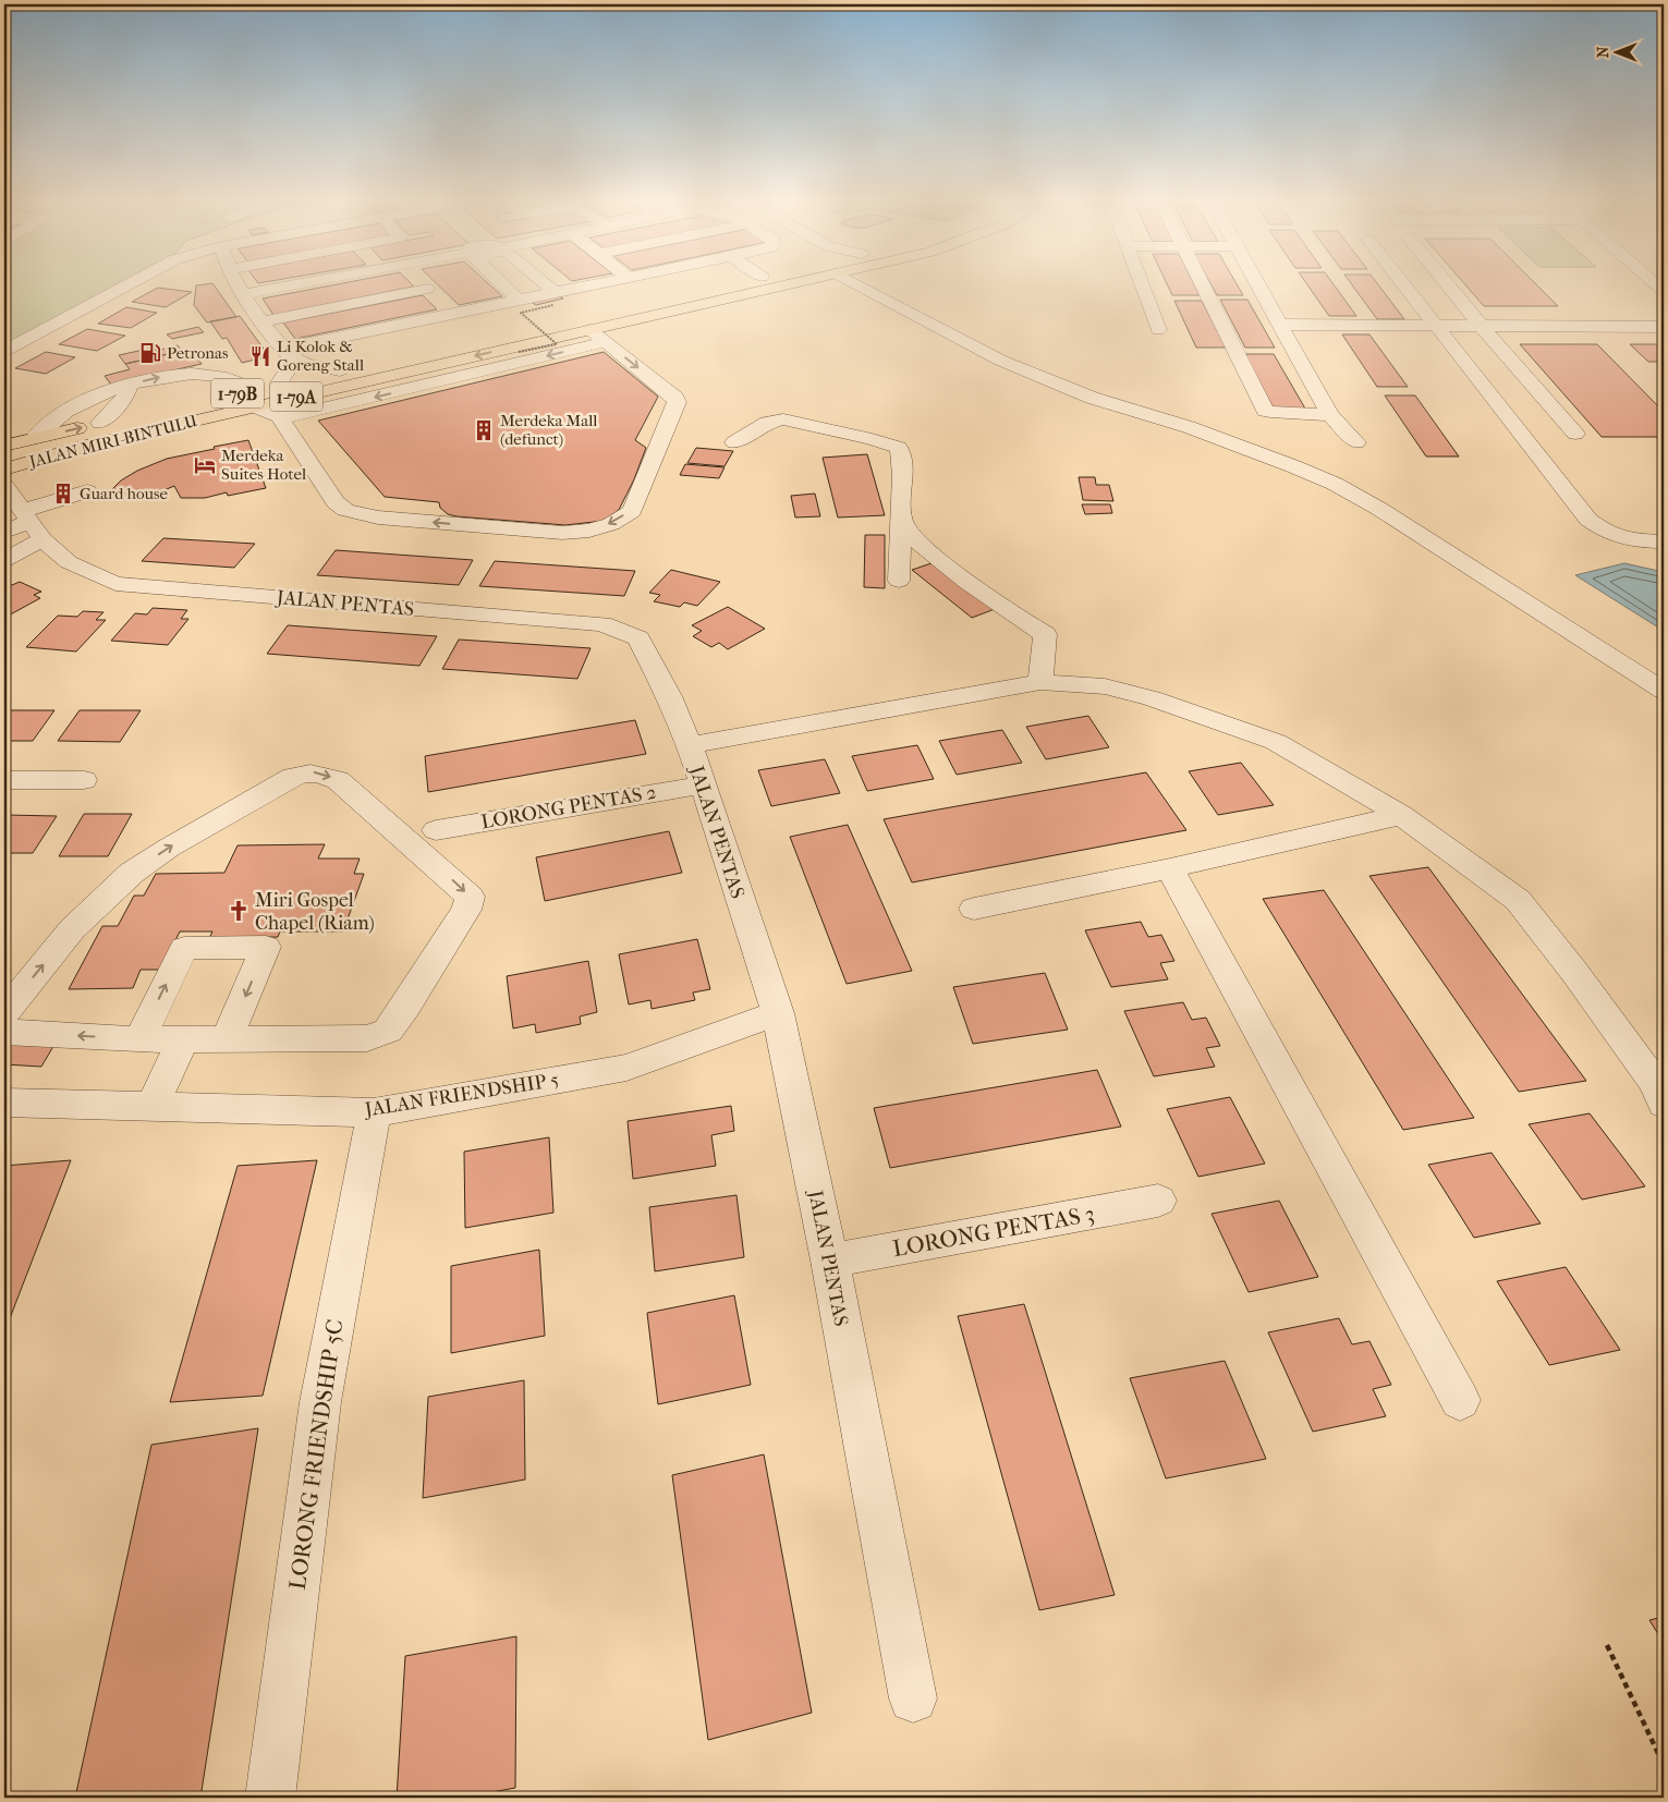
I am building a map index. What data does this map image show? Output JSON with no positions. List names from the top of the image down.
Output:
{
  "streets": {
    "highway": ["1-79B", "1-79A", "JALAN MIRI-BINTULU"],
    "street": [
      "JALAN PENTAS",
      "LORONG PENTAS 2",
      "JALAN FRIENDSHIP 5",
      "LORONG PENTAS 3",
      "LORONG FRIENDSHIP 5C"
    ]
  },
  "crossings": [
    ["JALAN MIRI-BINTULU", "JALAN PENTAS"],
    ["JALAN PENTAS", "LORONG PENTAS 2"],
    ["JALAN PENTAS", "JALAN FRIENDSHIP 5"],
    ["JALAN PENTAS", "LORONG PENTAS 3"],
    ["JALAN FRIENDSHIP 5", "LORONG FRIENDSHIP 5C"]
  ],
  "places": {
    "fuel station": ["Petronas"],
    "restaurant": ["Li Kolok & Goreng Stall"],
    "building": ["Merdeka Mall (defunct)", "Guard house"],
    "hotel": ["Merdeka Suites Hotel"],
    "church": ["Miri Gospel Chapel (Riam)"]
  },
  "north": "left"
}
